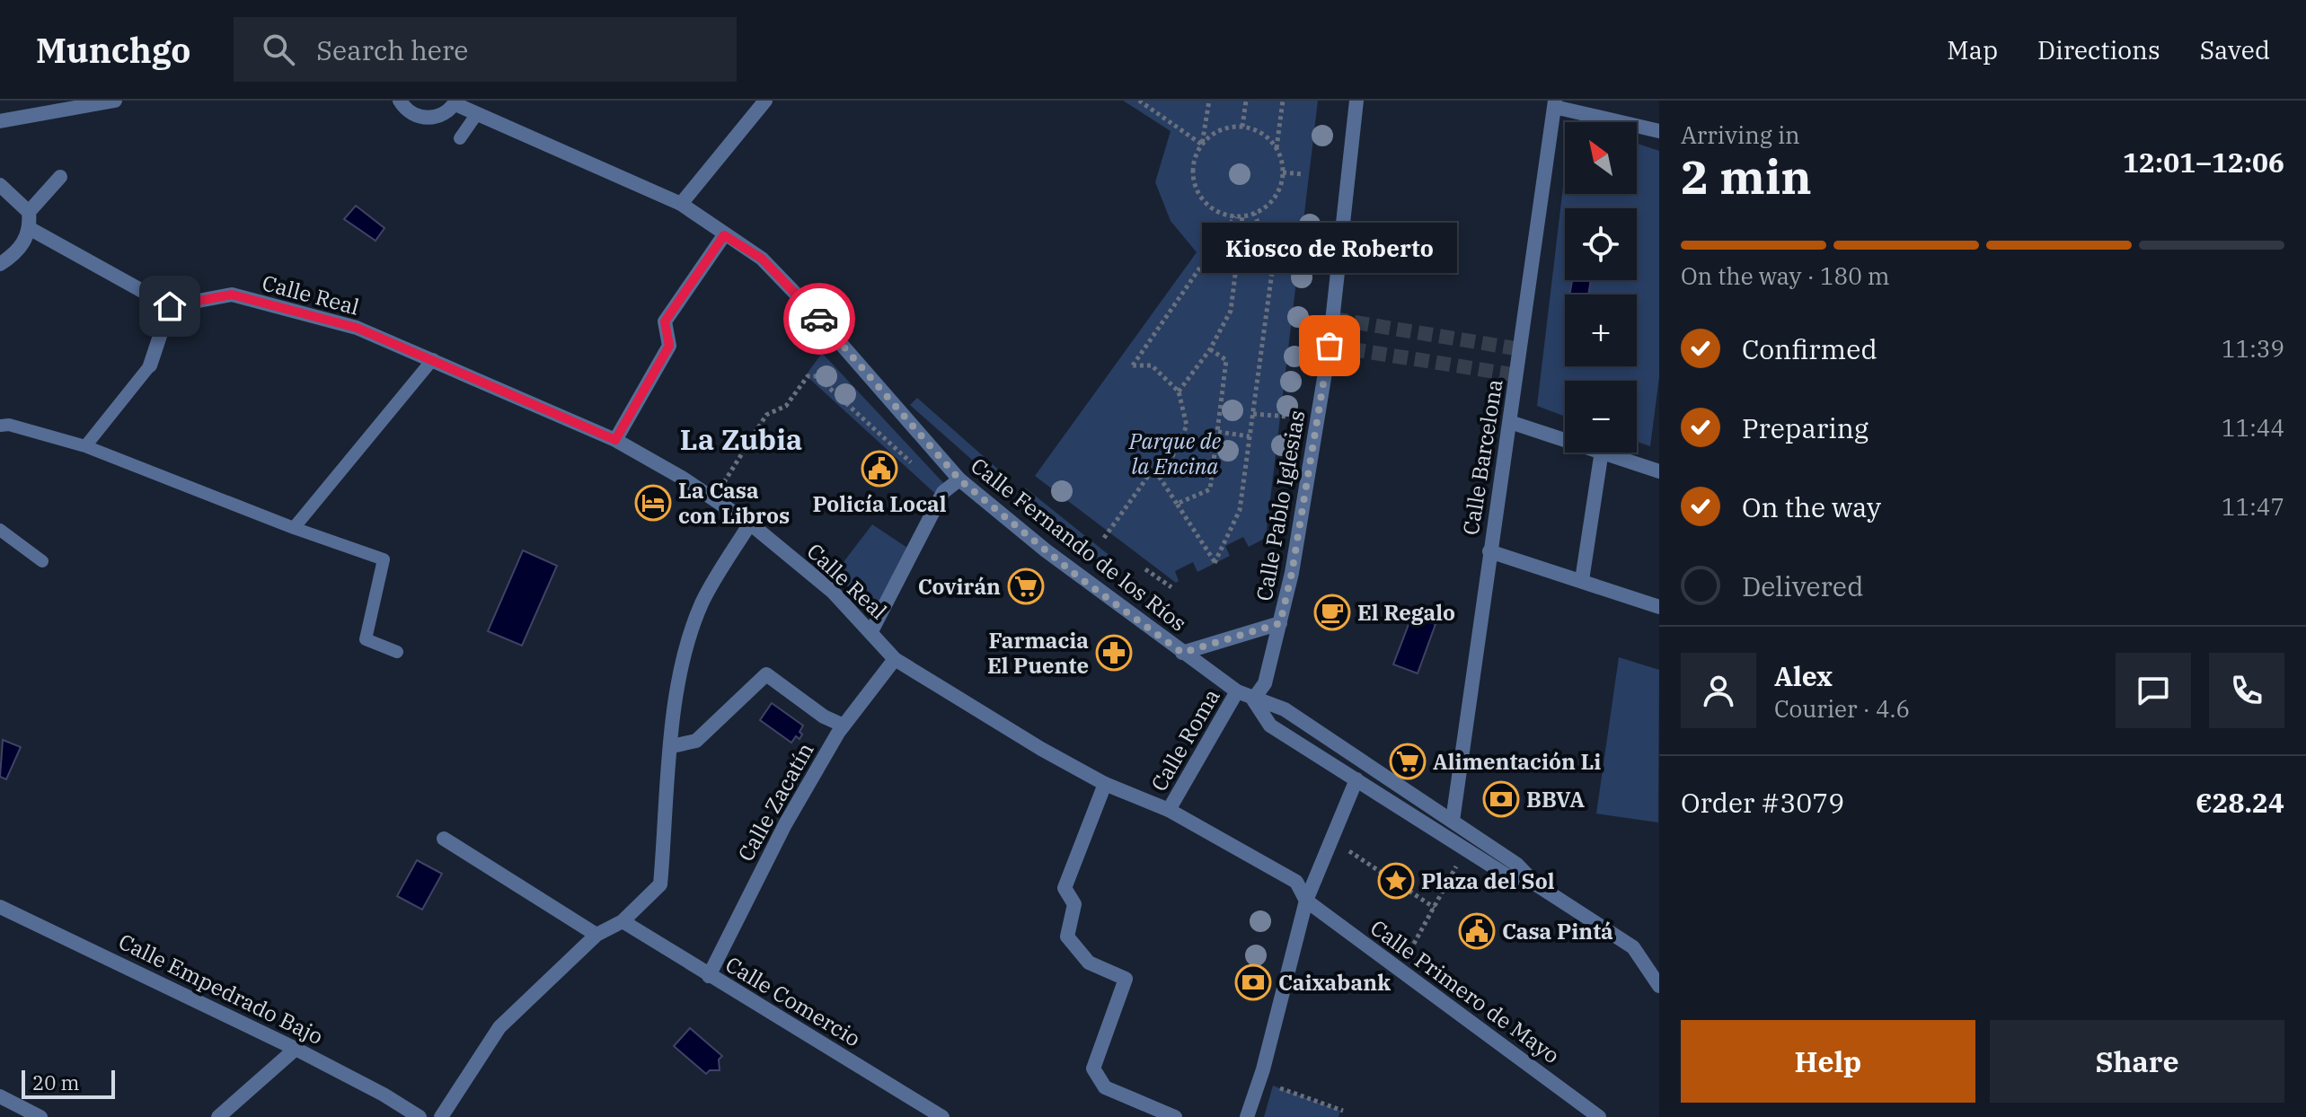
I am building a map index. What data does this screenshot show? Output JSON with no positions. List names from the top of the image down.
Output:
{
  "streets": {
    "street": [
      "Calle Real",
      "Calle Barcelona",
      "Calle Pablo Iglesias",
      "Calle Fernando de los Ríos",
      "Calle Roma",
      "Calle Zacatín",
      "Calle Empedrado Bajo",
      "Calle Primero de Mayo",
      "Calle Comercio"
    ]
  },
  "crossings": [
    ["Calle Real", "Calle Roma"],
    ["Calle Real", "Calle Zacatín"],
    ["Calle Real", "Calle Primero de Mayo"],
    ["Calle Barcelona", "Calle Fernando de los Ríos"],
    ["Calle Pablo Iglesias", "Calle Fernando de los Ríos"],
    ["Calle Fernando de los Ríos", "Calle Roma"],
    ["Calle Zacatín", "Calle Comercio"]
  ],
  "districts": ["La Zubia"],
  "parks": ["Parque de la Encina"],
  "places": {
    "other": ["Kiosco de Roberto"],
    "public building": ["Policía Local", "Casa Pintá"],
    "hotel": ["La Casa con Libros"],
    "supermarket": ["Covirán", "Alimentación Li"],
    "cafe": ["El Regalo"],
    "pharmacy": ["Farmacia El Puente"],
    "bank": ["BBVA", "Caixabank"],
    "place": ["Plaza del Sol"]
  },
  "scale_bar": "20 m",
  "north": "top left",
  "page": {
    "header": "Munchgo",
    "search": "Search here",
    "nav": ["Map", "Directions", "Saved"],
    "heading": ["2 min", "Arriving in", "12:01–12:06"],
    "panel": [
      "Alex",
      "Courier · 4.6",
      "Order #3079",
      "€28.24"
    ],
    "map_buttons": ["+", "−"],
    "bubble": "Kiosco de Roberto",
    "bar": "On the way · 180 m",
    "list": [
      ["Confirmed", "11:39"],
      ["Preparing", "11:44"],
      ["On the way", "11:47"],
      "Delivered"
    ],
    "buttons": ["Help", "Share"],
    "scale": "20 m"
  }
}
